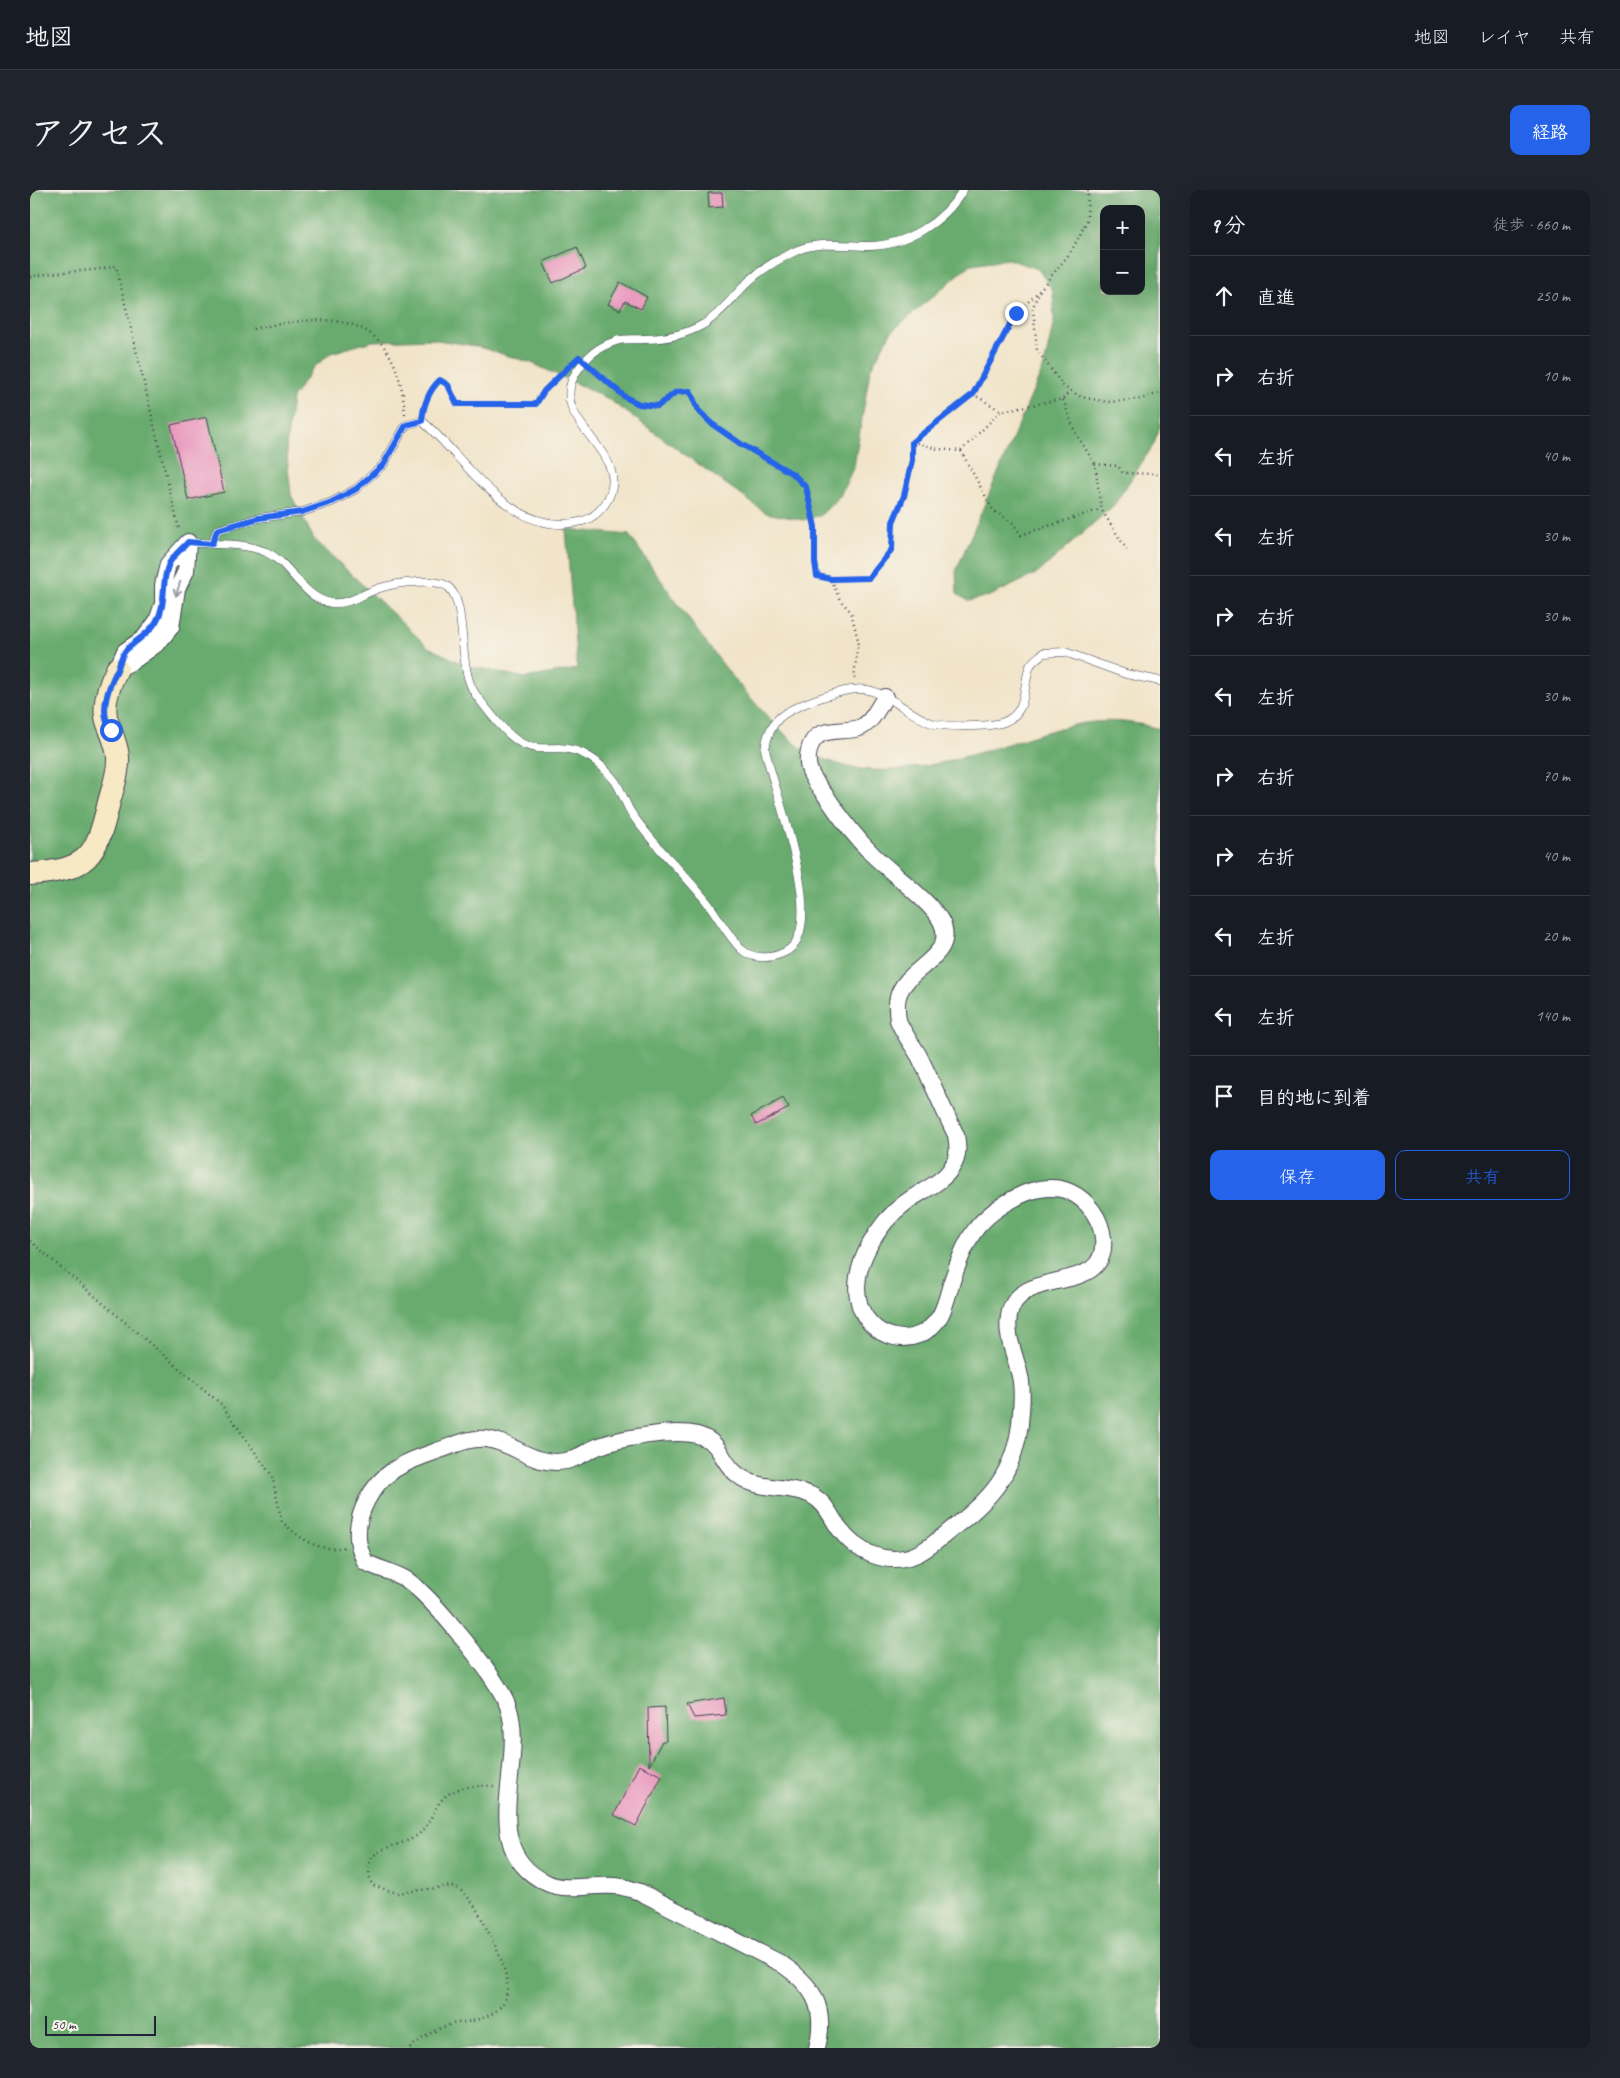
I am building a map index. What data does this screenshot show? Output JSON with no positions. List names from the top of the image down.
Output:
{
  "scale_bar": "50 m",
  "page": {
    "header": "地図",
    "nav": ["地図", "レイヤ", "共有"],
    "title": "アクセス",
    "buttons": [
      "経路",
      ["保存", "共有"]
    ],
    "heading": ["9 分", "徒歩 · 660 m"],
    "map_buttons": ["+", "−"],
    "list": [
      ["直進", "250 m"],
      ["右折", "10 m"],
      ["左折", "40 m"],
      ["左折", "30 m"],
      ["右折", "30 m"],
      ["左折", "30 m"],
      ["右折", "70 m"],
      ["右折", "40 m"],
      ["左折", "20 m"],
      ["左折", "140 m"],
      "目的地に到着"
    ],
    "scale": "50 m"
  }
}
